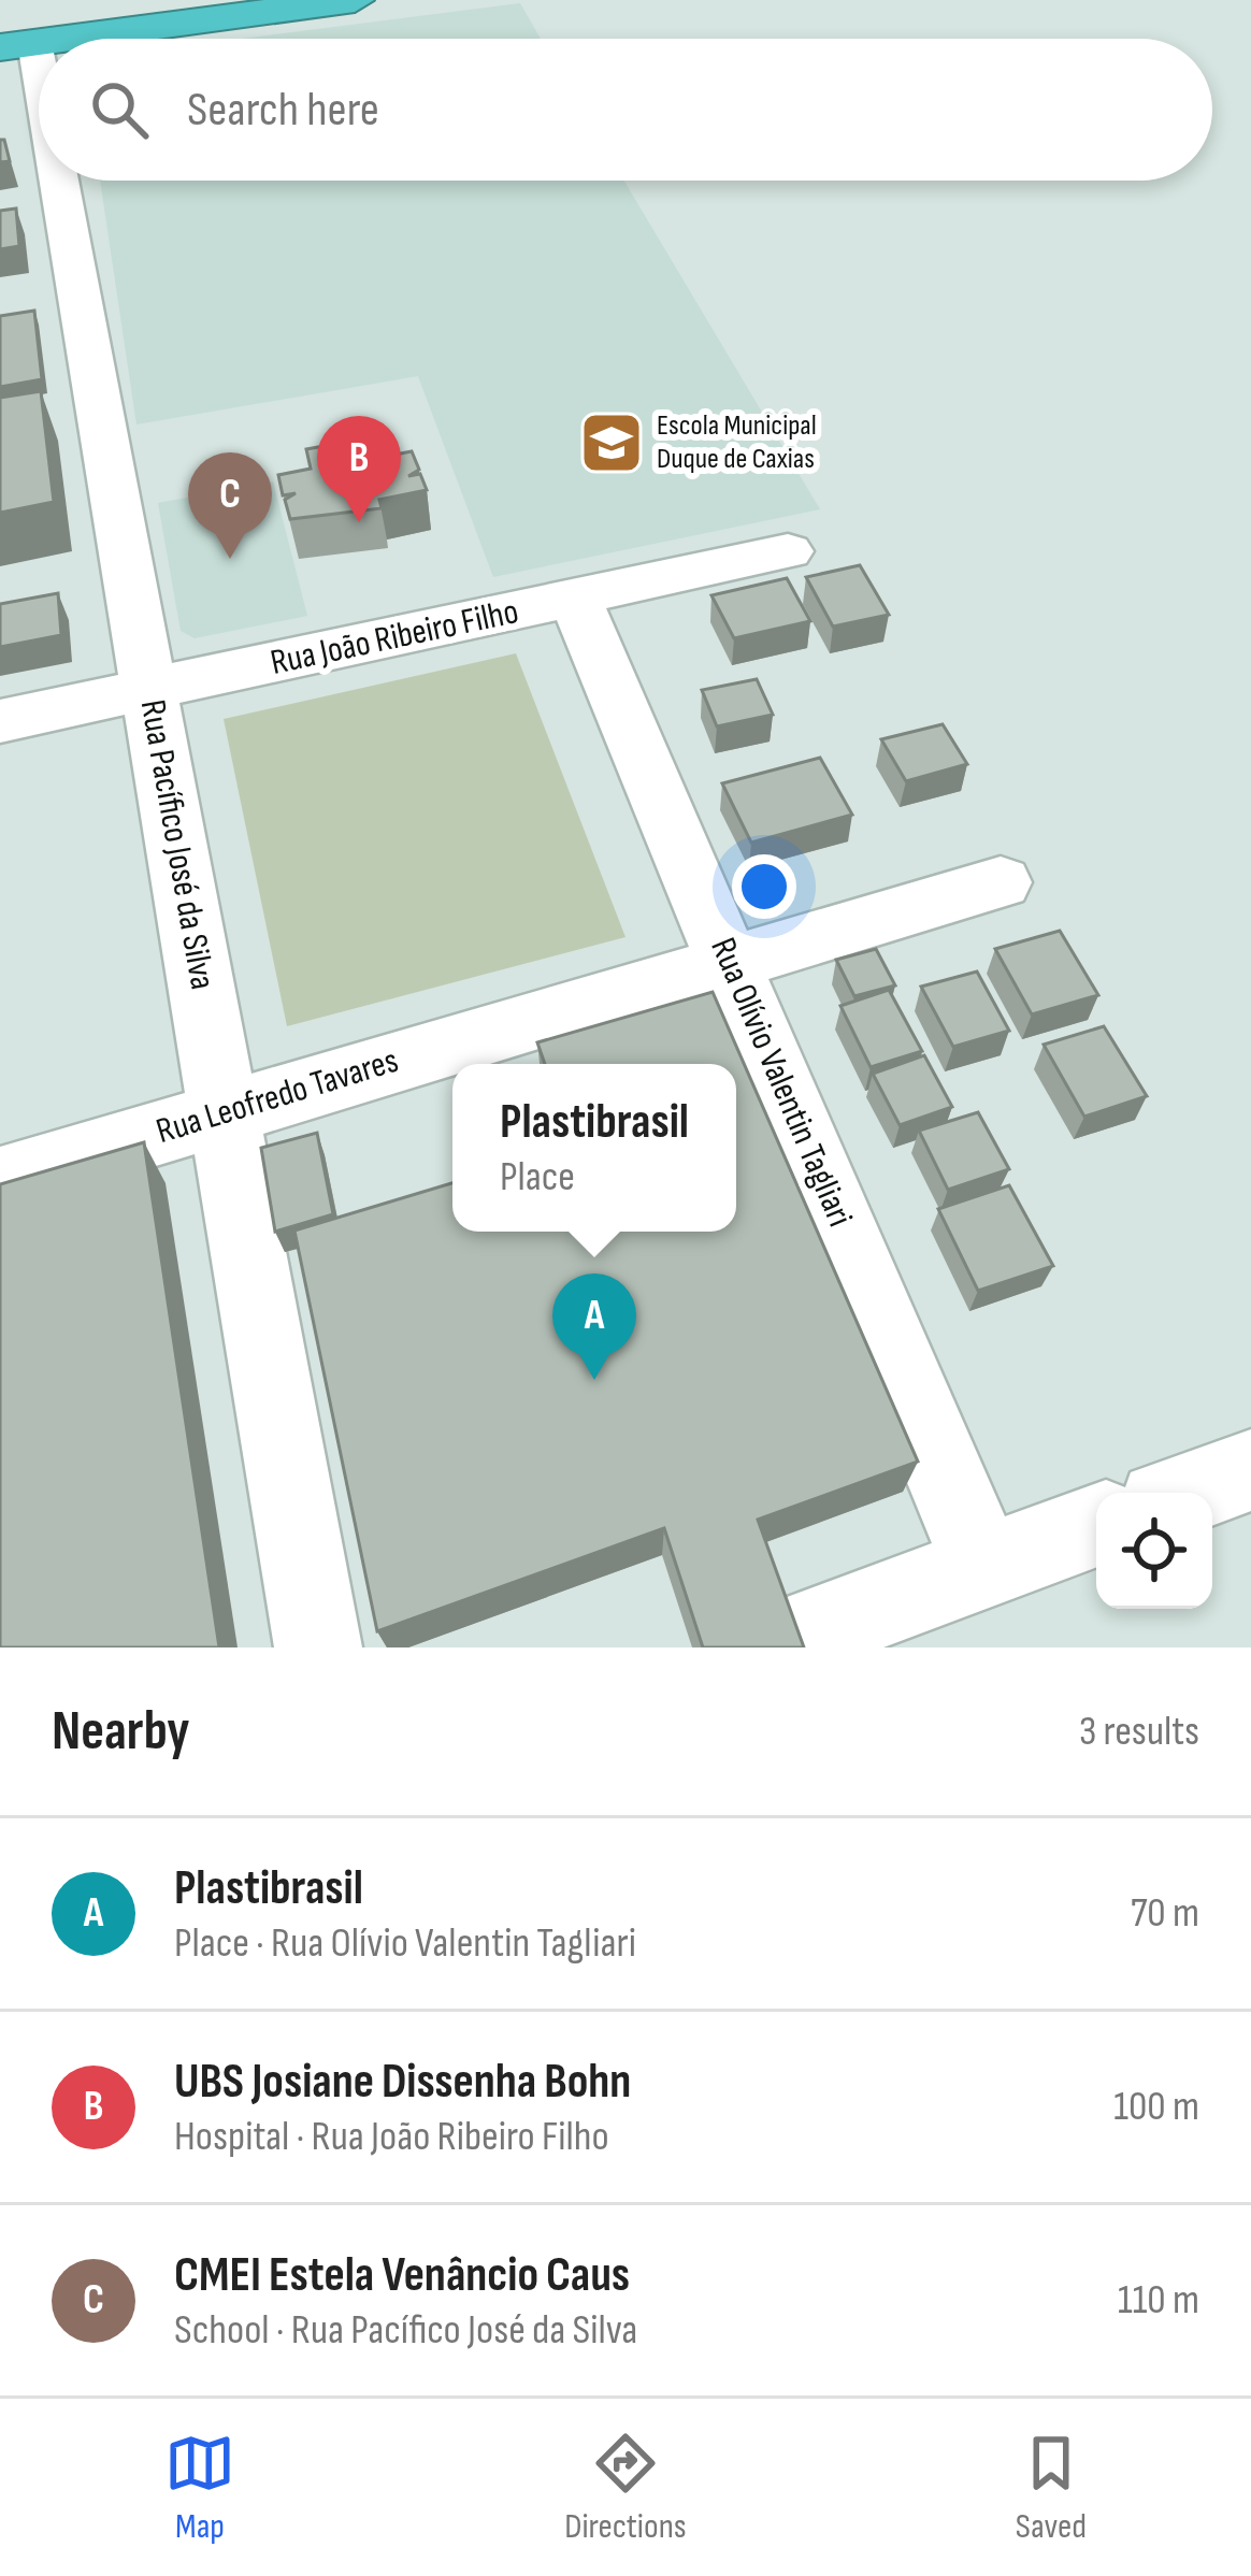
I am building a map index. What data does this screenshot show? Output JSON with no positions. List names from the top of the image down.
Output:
{
  "streets": {
    "street": [
      "Rua João Ribeiro Filho",
      "Rua Pacífico José da Silva",
      "Rua Olívio Valentin Tagliari",
      "Rua Leofredo Tavares"
    ]
  },
  "crossings": [
    ["Rua João Ribeiro Filho", "Rua Pacífico José da Silva"],
    ["Rua João Ribeiro Filho", "Rua Olívio Valentin Tagliari"],
    ["Rua Pacífico José da Silva", "Rua Leofredo Tavares"],
    ["Rua Olívio Valentin Tagliari", "Rua Leofredo Tavares"]
  ],
  "places": {
    "school or university": ["Escola Municipal Duque de Caxias"]
  },
  "page": {
    "search": "Search here",
    "pins": ["B", "C", "A"],
    "popup": ["Plastibrasil", "Place"],
    "heading": ["Nearby", "3 results"],
    "list": [
      {
        "mark": "A",
        "name": "Plastibrasil",
        "note": "Place · Rua Olívio Valentin Tagliari",
        "value": "70 m"
      },
      {
        "mark": "B",
        "name": "UBS Josiane Dissenha Bohn",
        "note": "Hospital · Rua João Ribeiro Filho",
        "value": "100 m"
      },
      {
        "mark": "C",
        "name": "CMEI Estela Venâncio Caus",
        "note": "School · Rua Pacífico José da Silva",
        "value": "110 m"
      }
    ],
    "nav": ["Map", "Directions", "Saved"]
  }
}
